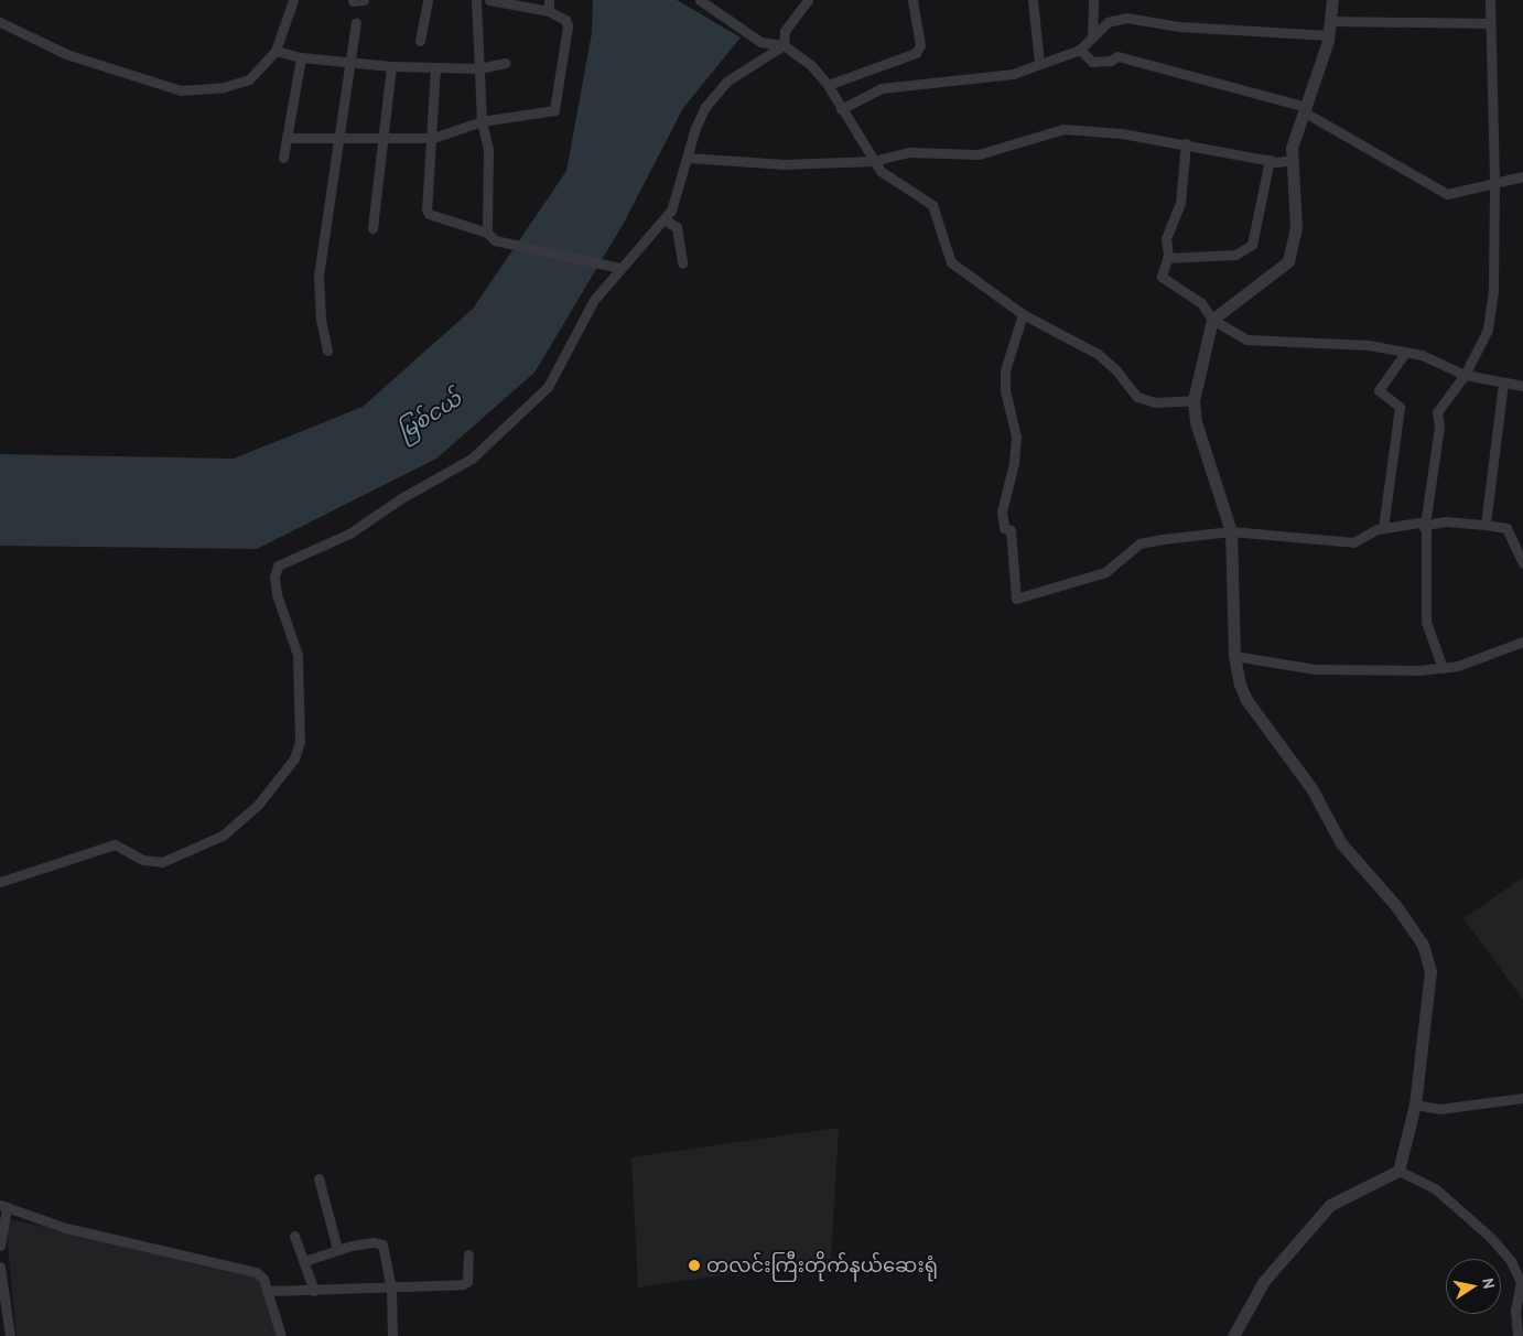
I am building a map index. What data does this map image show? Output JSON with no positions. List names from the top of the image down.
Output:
{
  "water": ["မြစ်ငယ်"],
  "places": ["တလင်းကြီးတိုက်နယ်ဆေးရုံ"],
  "north": "right"
}
